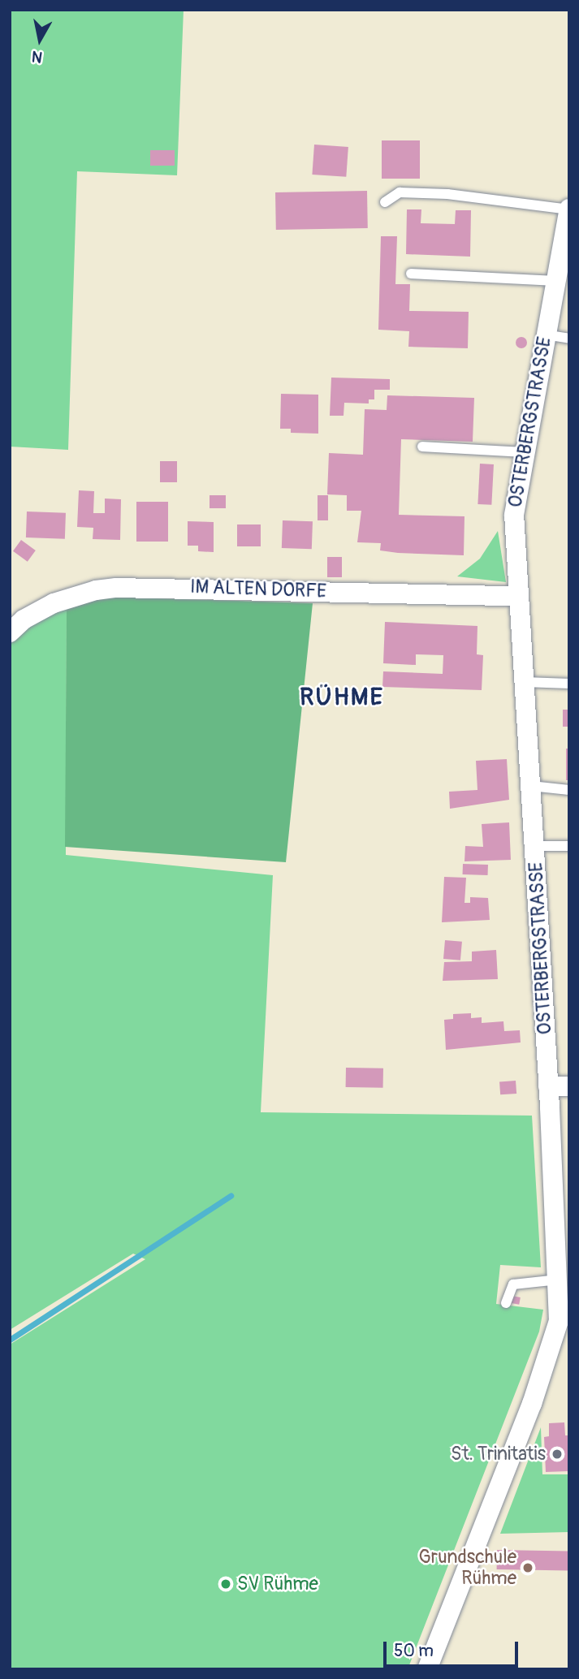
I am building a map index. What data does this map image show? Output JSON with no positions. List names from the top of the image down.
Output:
{
  "streets": {
    "street": ["OSTERBERGSTRASSE", "IM ALTEN DORFE"]
  },
  "crossings": [
    ["OSTERBERGSTRASSE", "IM ALTEN DORFE"]
  ],
  "districts": ["RÜHME"],
  "places": ["St. Trinitatis", "Grundschule Rühme", "SV Rühme"],
  "scale_bar": "50 m",
  "north": "bottom"
}
